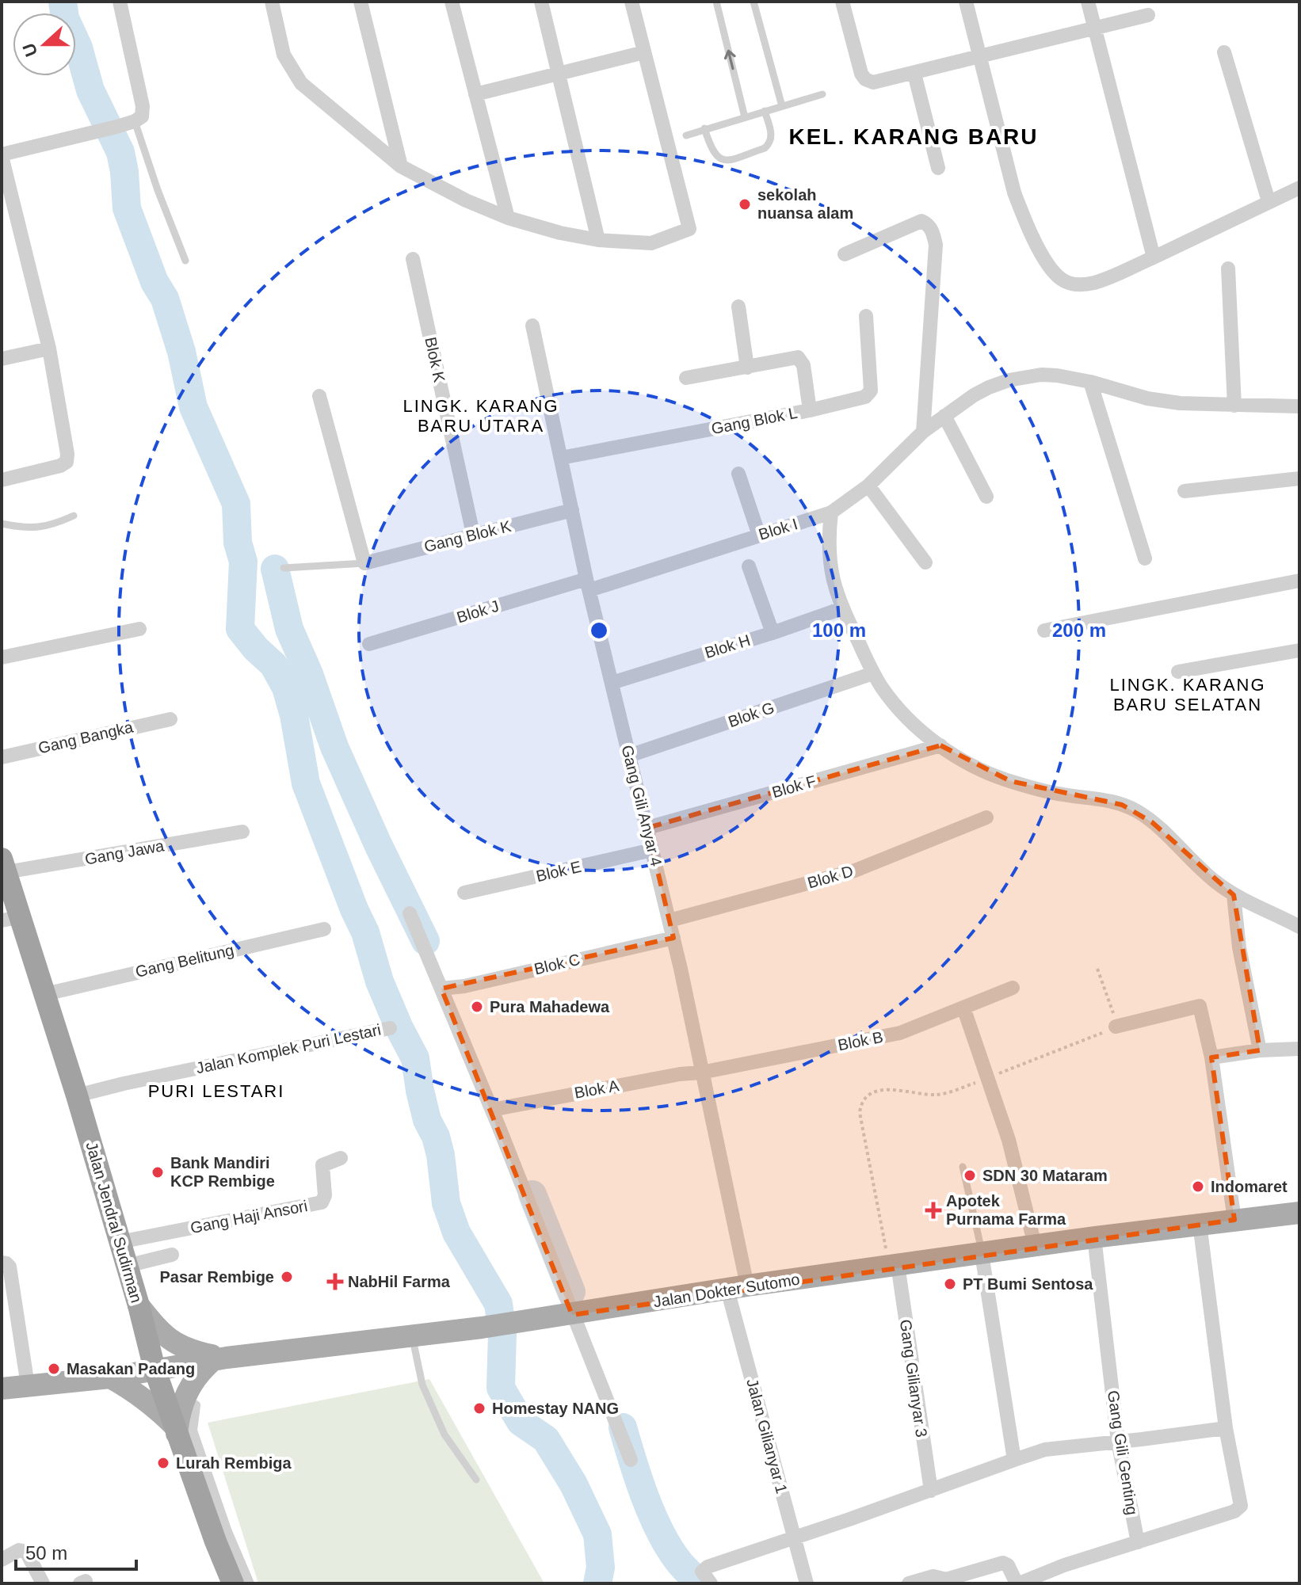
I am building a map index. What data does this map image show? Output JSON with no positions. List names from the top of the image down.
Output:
{
  "streets": {
    "highway": ["Jalan Jendral Sudirman"],
    "main road": ["Jalan Dokter Sutomo"],
    "street": [
      "Blok K",
      "Gang Blok L",
      "Blok I",
      "Gang Blok K",
      "Blok J",
      "Blok H",
      "Blok G",
      "Gang Bangka",
      "Blok F",
      "Gang Gili Anyar 4",
      "Gang Jawa",
      "Blok E",
      "Blok D",
      "Gang Belitung",
      "Blok C",
      "Blok B",
      "Jalan Komplek Puri Lestari",
      "Blok A",
      "Gang Haji Ansori",
      "Gang Gilianyar 3",
      "Jalan Gilianyar 1",
      "Gang Gili Genting"
    ]
  },
  "crossings": [
    ["Blok K", "Gang Blok K"],
    ["Gang Blok L", "Gang Gili Anyar 4"],
    ["Blok I", "Blok J"],
    ["Blok I", "Gang Gili Anyar 4"],
    ["Gang Blok K", "Gang Gili Anyar 4"],
    ["Blok J", "Gang Gili Anyar 4"],
    ["Blok H", "Gang Gili Anyar 4"],
    ["Blok G", "Gang Gili Anyar 4"],
    ["Blok F", "Gang Gili Anyar 4"],
    ["Gang Gili Anyar 4", "Blok E"],
    ["Gang Gili Anyar 4", "Blok D"],
    ["Gang Gili Anyar 4", "Blok C"],
    ["Gang Gili Anyar 4", "Blok B"],
    ["Gang Gili Anyar 4", "Blok A"],
    ["Gang Gili Anyar 4", "Jalan Dokter Sutomo"],
    ["Gang Gili Anyar 4", "Jalan Gilianyar 1"],
    ["Gang Jawa", "Jalan Jendral Sudirman"],
    ["Gang Belitung", "Jalan Jendral Sudirman"],
    ["Blok B", "Blok A"],
    ["Jalan Komplek Puri Lestari", "Jalan Jendral Sudirman"],
    ["Gang Haji Ansori", "Jalan Jendral Sudirman"],
    ["Jalan Jendral Sudirman", "Jalan Dokter Sutomo"],
    ["Jalan Dokter Sutomo", "Gang Gilianyar 3"],
    ["Jalan Dokter Sutomo", "Jalan Gilianyar 1"],
    ["Jalan Dokter Sutomo", "Gang Gili Genting"]
  ],
  "districts": [
    "KEL. KARANG BARU",
    "LINGK. KARANG BARU UTARA",
    "LINGK. KARANG BARU SELATAN",
    "PURI LESTARI"
  ],
  "places": {
    "other": [
      "sekolah nuansa alam",
      "Pura Mahadewa",
      "Bank Mandiri KCP Rembige",
      "SDN 30 Mataram",
      "Indomaret",
      "Pasar Rembige",
      "PT Bumi Sentosa",
      "Masakan Padang",
      "Homestay NANG",
      "Lurah Rembiga"
    ],
    "health": ["Apotek Purnama Farma", "NabHil Farma"]
  },
  "scale_bar": "50 m",
  "north": "left",
  "rings": ["100 m", "200 m"]
}
